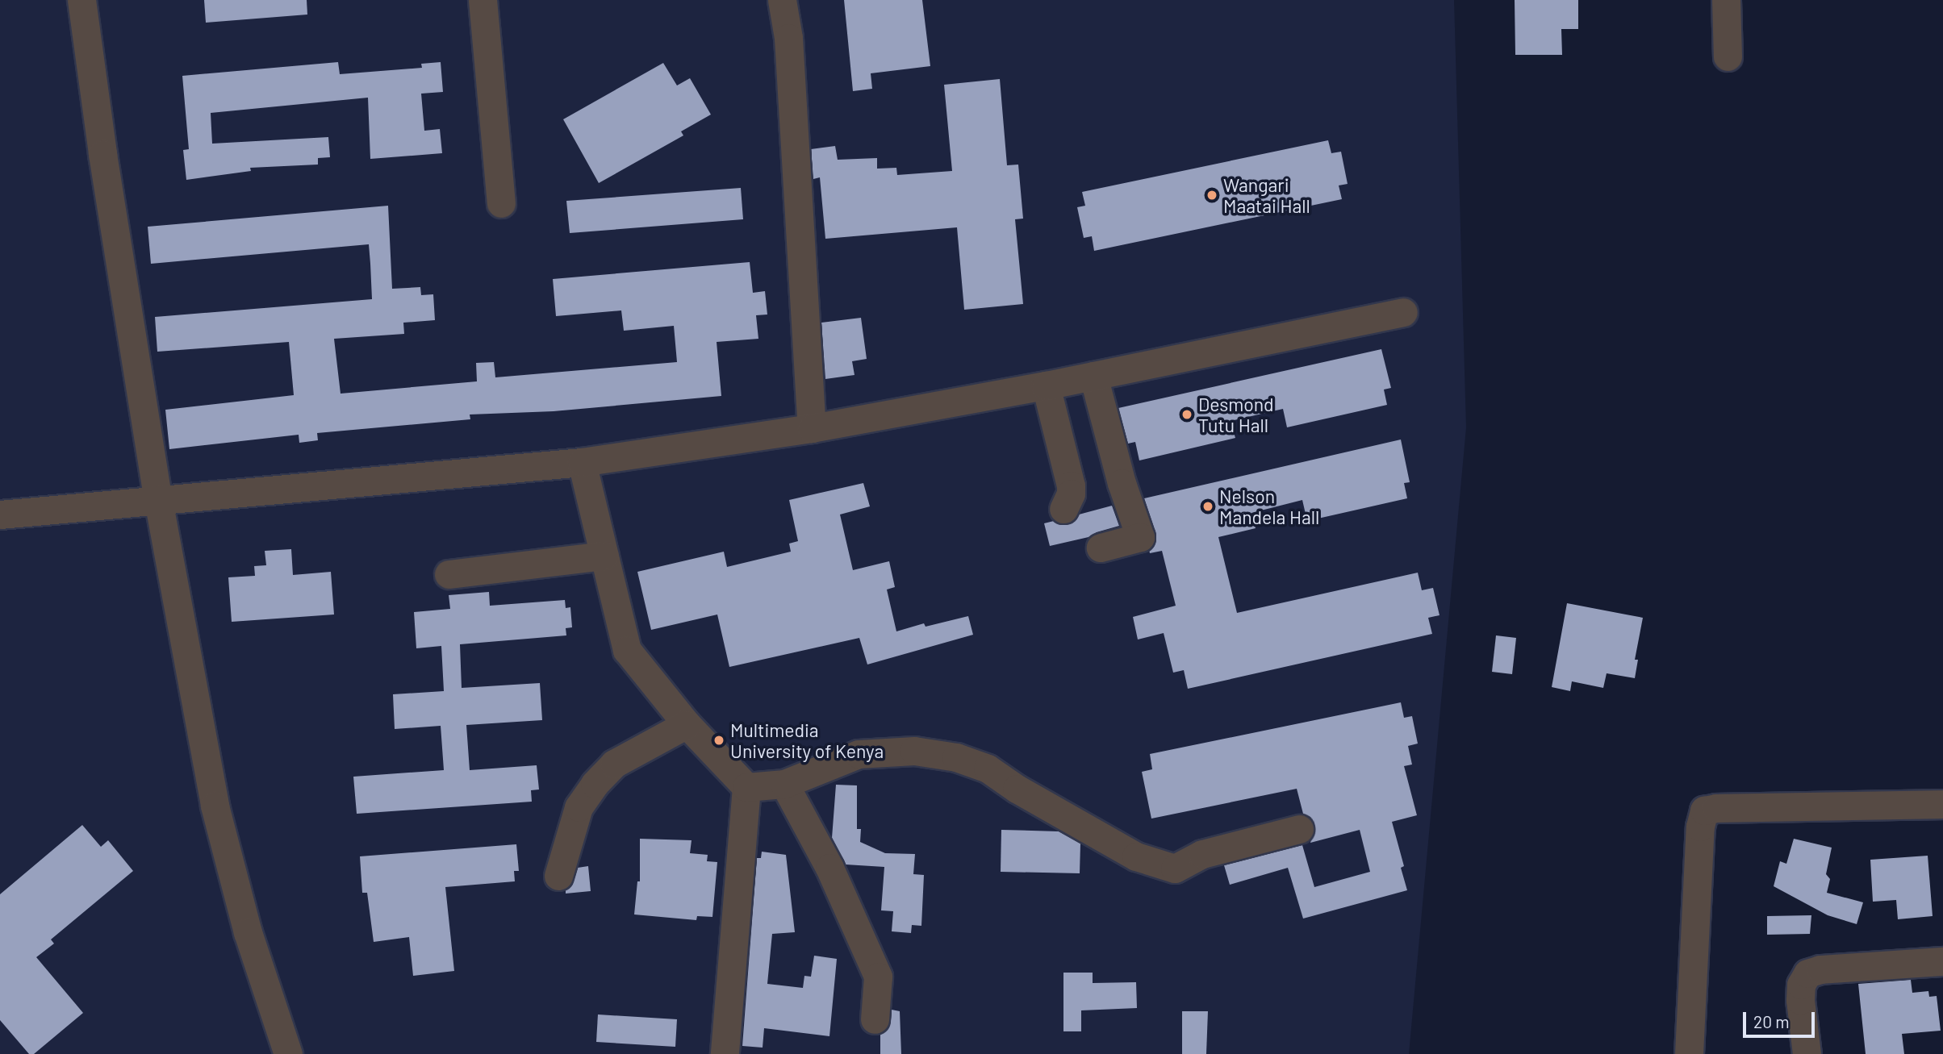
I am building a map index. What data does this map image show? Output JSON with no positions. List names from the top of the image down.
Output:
{
  "places": [
    "Wangari Maatai Hall",
    "Desmond Tutu Hall",
    "Nelson Mandela Hall",
    "Multimedia University of Kenya"
  ],
  "scale_bar": "20 m"
}
